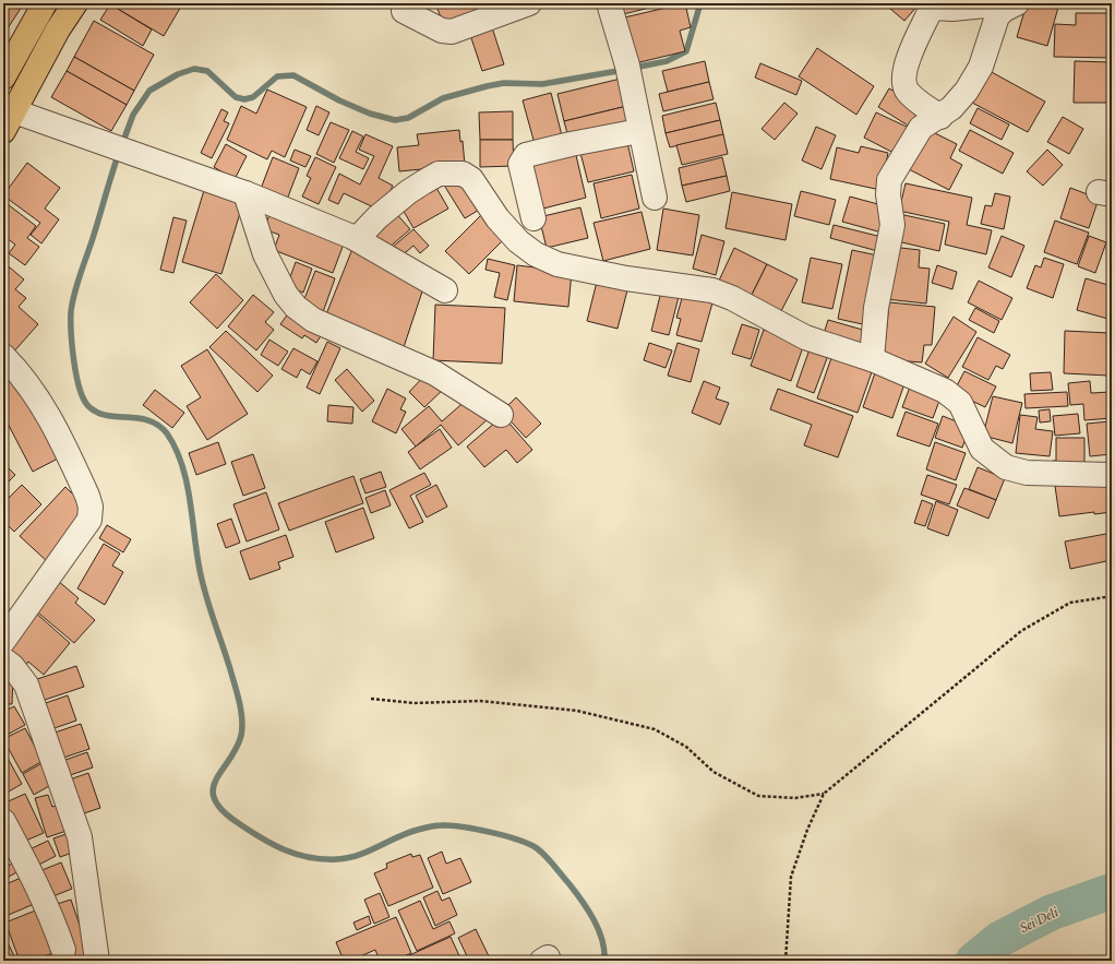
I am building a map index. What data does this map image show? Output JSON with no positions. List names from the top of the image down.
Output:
{
  "water": ["Sei Deli"]
}
